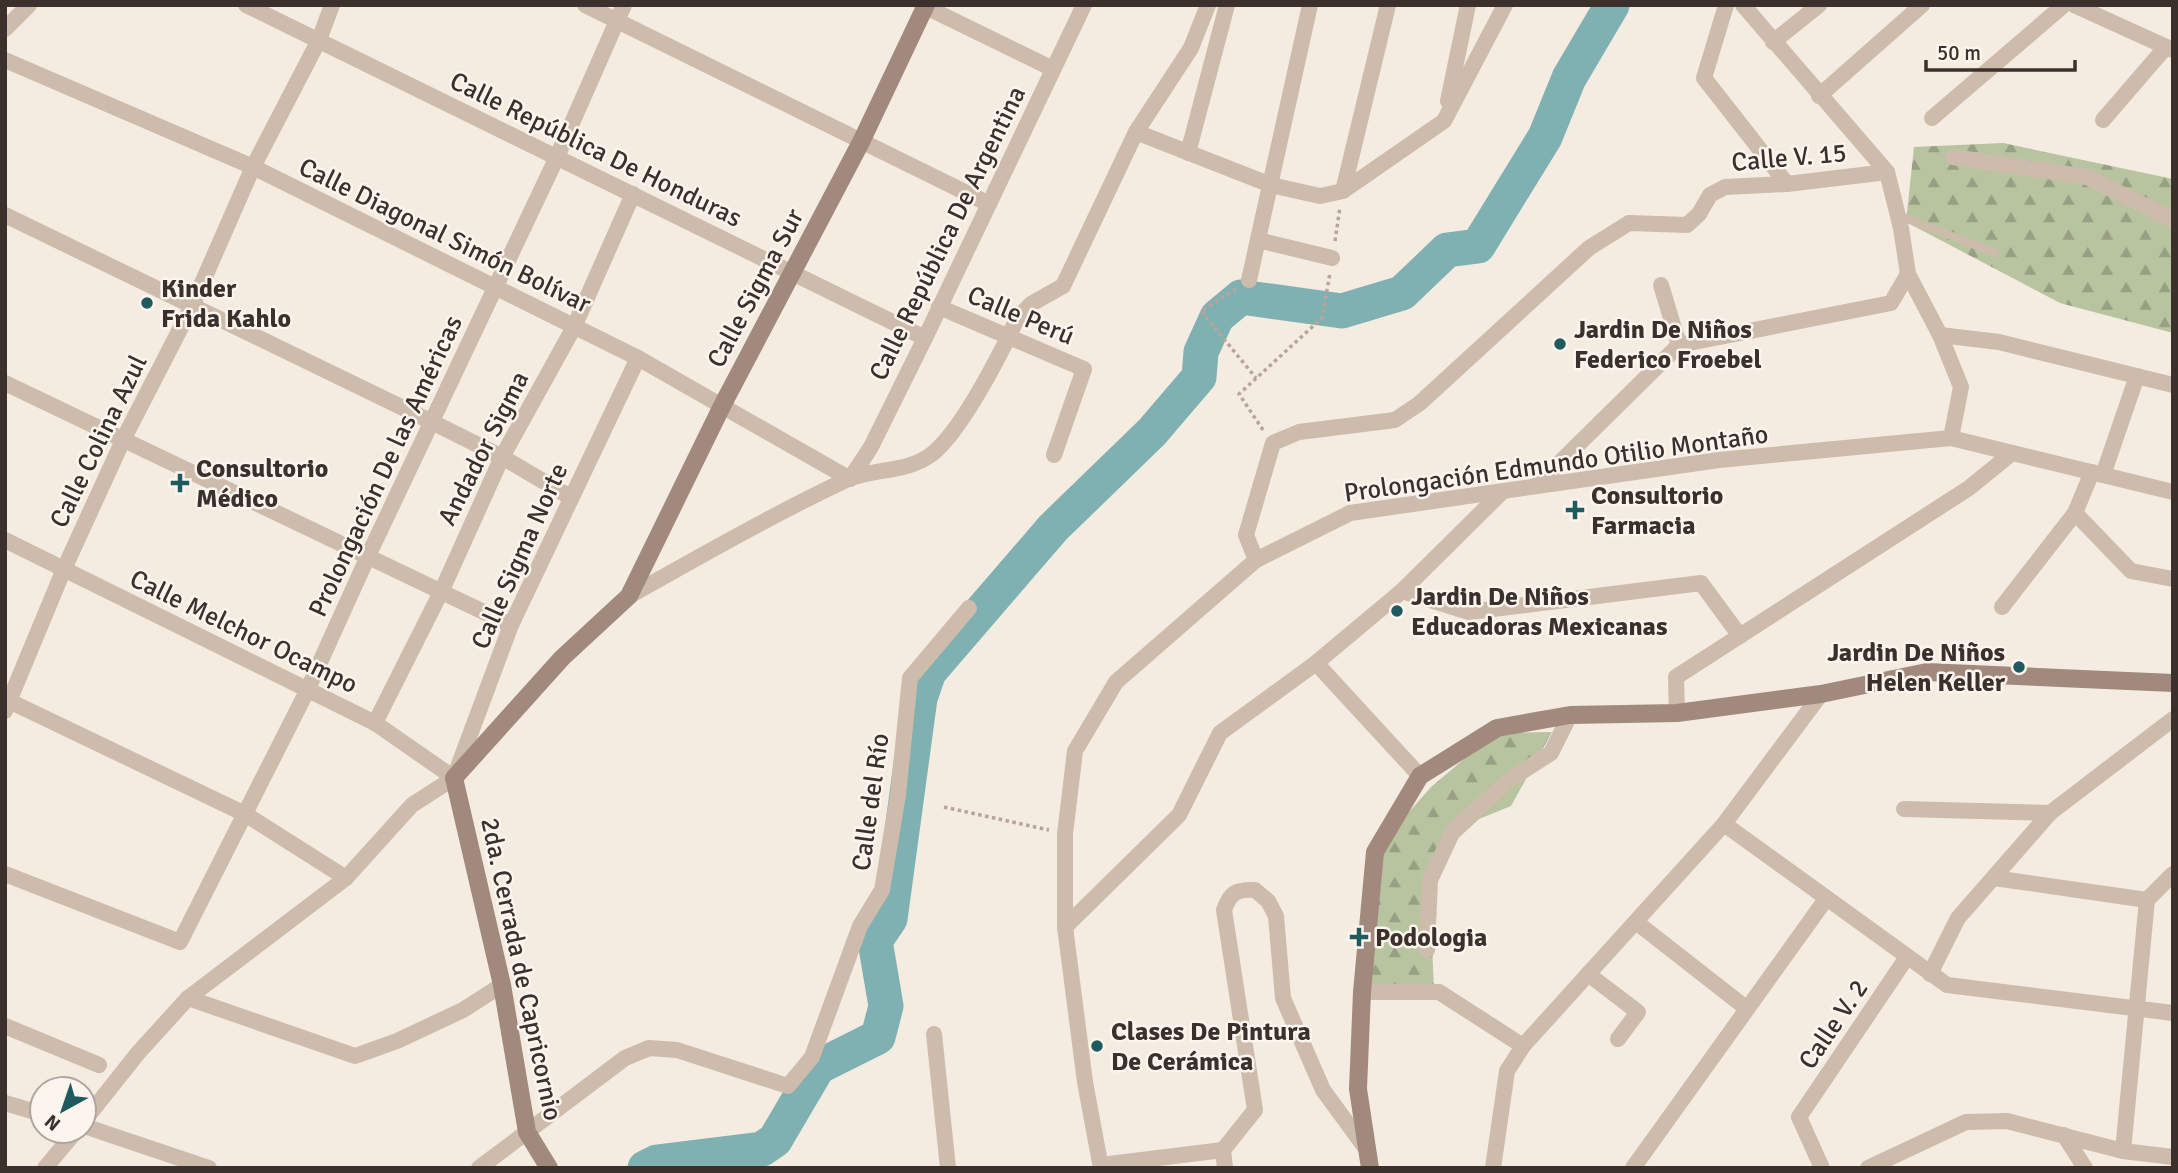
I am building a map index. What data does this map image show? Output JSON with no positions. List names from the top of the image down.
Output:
{
  "streets": {
    "main road": ["Calle Sigma Sur", "2da. Cerrada de Capricornio"],
    "street": [
      "Calle República De Honduras",
      "Calle V. 15",
      "Calle República De Argentina",
      "Calle Diagonal Simón Bolívar",
      "Calle Perú",
      "Calle Colina Azul",
      "Andador Sigma",
      "Prolongación Edmundo Otilio Montaño",
      "Prolongación De las Américas",
      "Calle Sigma Norte",
      "Calle Melchor Ocampo",
      "Calle del Río",
      "Calle V. 2"
    ]
  },
  "crossings": [
    ["Calle República De Honduras", "Calle República De Argentina"],
    ["Calle República De Honduras", "Calle Sigma Sur"],
    ["Calle República De Honduras", "Calle Colina Azul"],
    ["Calle República De Honduras", "Andador Sigma"],
    ["Calle República De Honduras", "Prolongación De las Américas"],
    ["Calle República De Argentina", "Calle Diagonal Simón Bolívar"],
    ["Calle República De Argentina", "Calle Perú"],
    ["Calle Diagonal Simón Bolívar", "Calle Sigma Sur"],
    ["Calle Diagonal Simón Bolívar", "Calle Colina Azul"],
    ["Calle Diagonal Simón Bolívar", "Andador Sigma"],
    ["Calle Diagonal Simón Bolívar", "Prolongación De las Américas"],
    ["Calle Diagonal Simón Bolívar", "Calle Sigma Norte"],
    ["Calle Colina Azul", "Calle Melchor Ocampo"],
    ["Andador Sigma", "Calle Melchor Ocampo"],
    ["Prolongación De las Américas", "Calle Melchor Ocampo"],
    ["Calle Sigma Norte", "Calle Melchor Ocampo"],
    ["Calle Sigma Norte", "2da. Cerrada de Capricornio"],
    ["Calle Melchor Ocampo", "2da. Cerrada de Capricornio"],
    ["Calle del Río", "2da. Cerrada de Capricornio"]
  ],
  "places": {
    "other": [
      "Kinder Frida Kahlo",
      "Jardin De Niños Federico Froebel",
      "Jardin De Niños Educadoras Mexicanas",
      "Jardin De Niños Helen Keller",
      "Clases De Pintura De Cerámica"
    ],
    "health": ["Consultorio Médico", "Consultorio Farmacia", "Podologia"]
  },
  "scale_bar": "50 m",
  "north": "bottom left"
}
